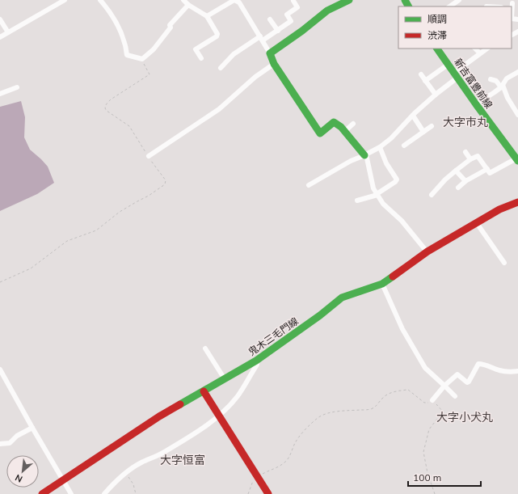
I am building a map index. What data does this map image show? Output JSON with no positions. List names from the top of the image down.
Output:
{
  "streets": {
    "main road": ["新吉富豊前線", "鬼木三毛門線"]
  },
  "districts": ["大字市丸", "大字小犬丸", "大字恒富"],
  "legend": ["順調", "渋滞"],
  "scale_bar": "100 m",
  "north": "bottom left"
}
